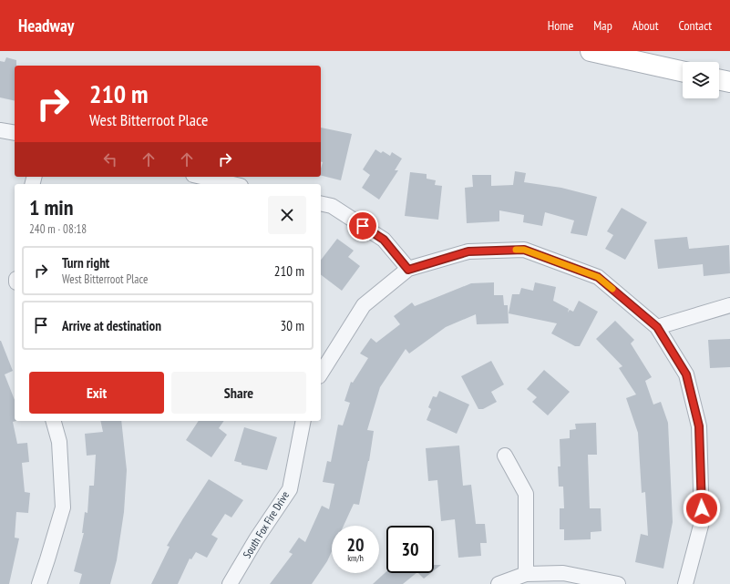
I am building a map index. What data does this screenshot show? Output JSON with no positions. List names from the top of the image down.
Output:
{
  "streets": {
    "street": ["South Fox Fire Drive"]
  },
  "page": {
    "header": "Headway",
    "nav": [
      "Home",
      "Map",
      "About",
      "Contact"
    ],
    "turn": ["210 m", "West Bitterroot Place"],
    "heading": ["1 min", "240 m · 08:18"],
    "list": [
      {
        "name": "Turn right",
        "note": "West Bitterroot Place",
        "value": "210 m"
      },
      {
        "name": "Arrive at destination",
        "value": "30 m"
      }
    ],
    "buttons": ["Exit", "Share"],
    "speed": "20 km/h",
    "limit": "30"
  }
}
